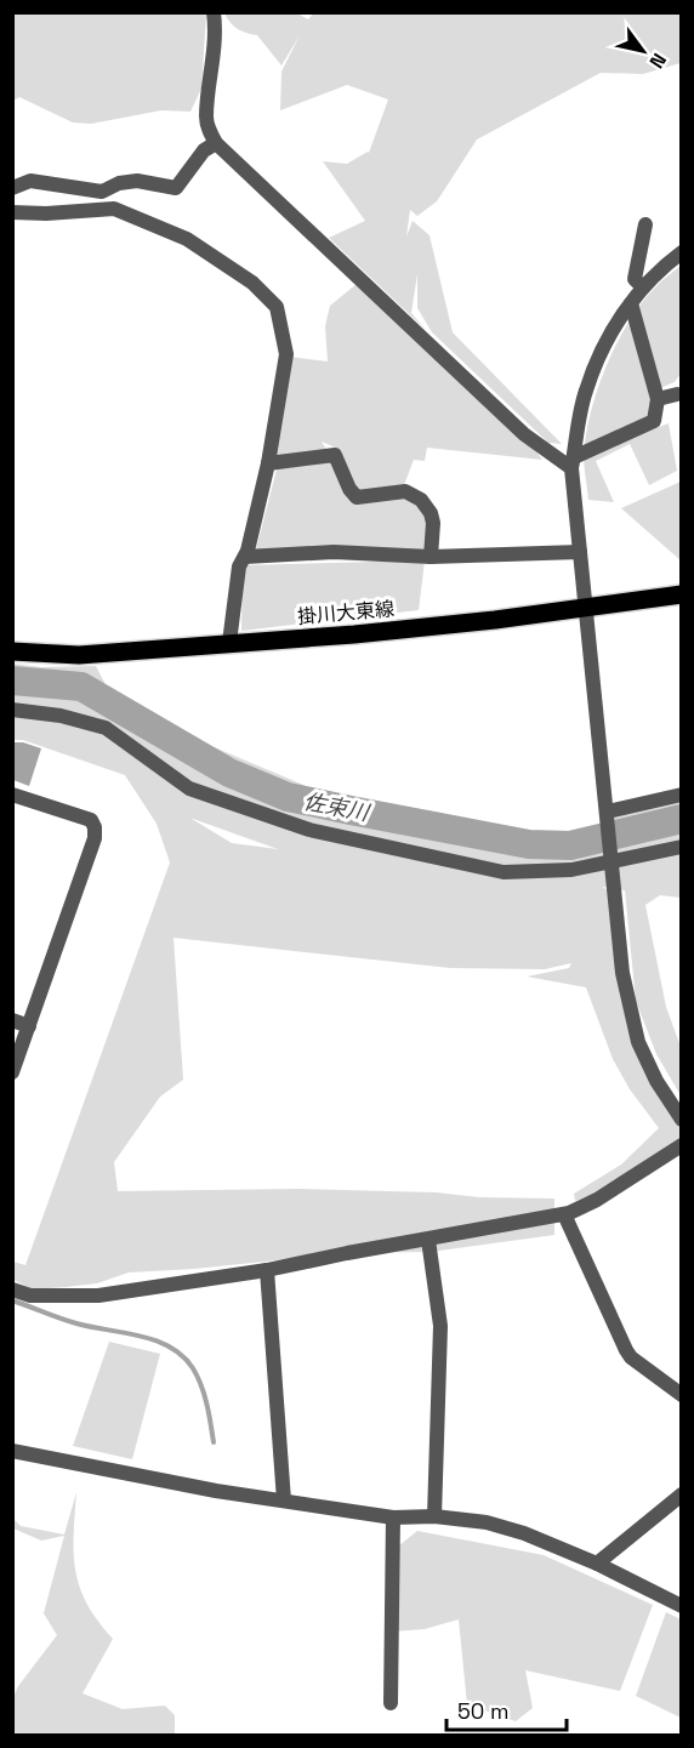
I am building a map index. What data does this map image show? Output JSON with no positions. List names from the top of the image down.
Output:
{
  "streets": {
    "main road": ["掛川大東線"]
  },
  "water": ["佐束川"],
  "scale_bar": "50 m",
  "north": "bottom right"
}
